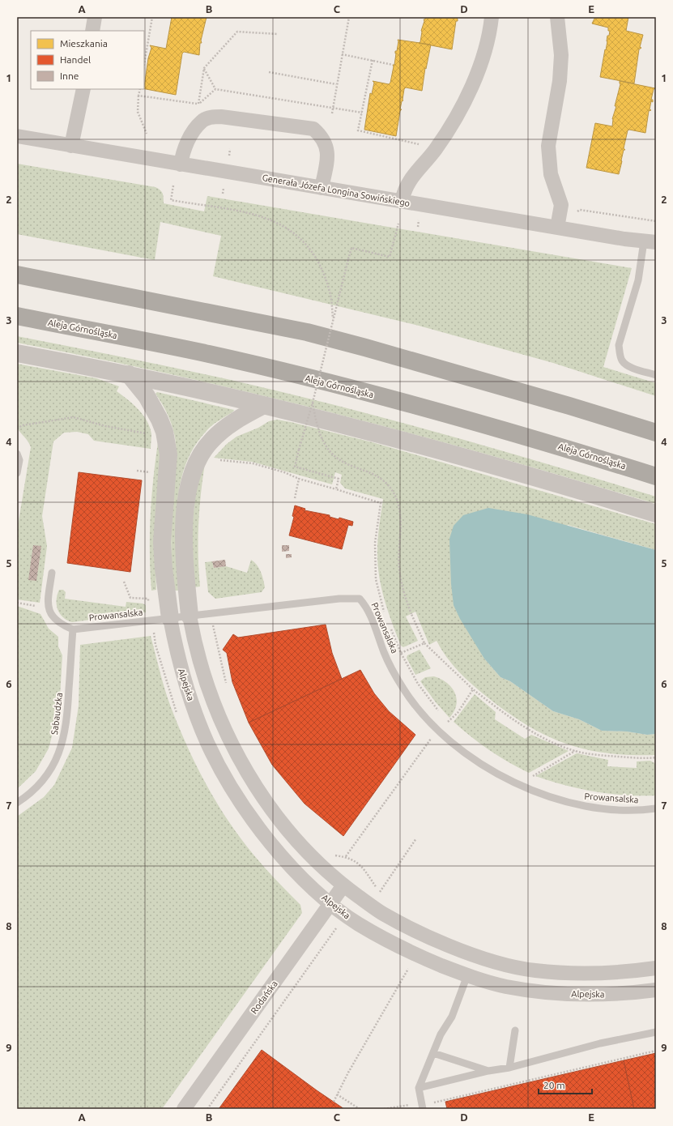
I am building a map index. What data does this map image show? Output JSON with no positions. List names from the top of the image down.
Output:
{
  "streets": {
    "highway": ["Aleja Górnośląska"],
    "street": ["Generała Józefa Longina Sowińskiego", "Alpejska", "Rodańska"],
    "lane": ["Prowansalska", "Sabaudzka"]
  },
  "crossings": [
    ["Prowansalska", "Alpejska"],
    ["Prowansalska", "Sabaudzka"],
    ["Alpejska", "Rodańska"]
  ],
  "legend": ["Mieszkania", "Handel", "Inne"],
  "scale_bar": "20 m",
  "grid": {
    "columns": [
      "A",
      "B",
      "C",
      "D",
      "E"
    ],
    "rows": [
      "1",
      "2",
      "3",
      "4",
      "5",
      "6",
      "7",
      "8",
      "9"
    ]
  }
}
